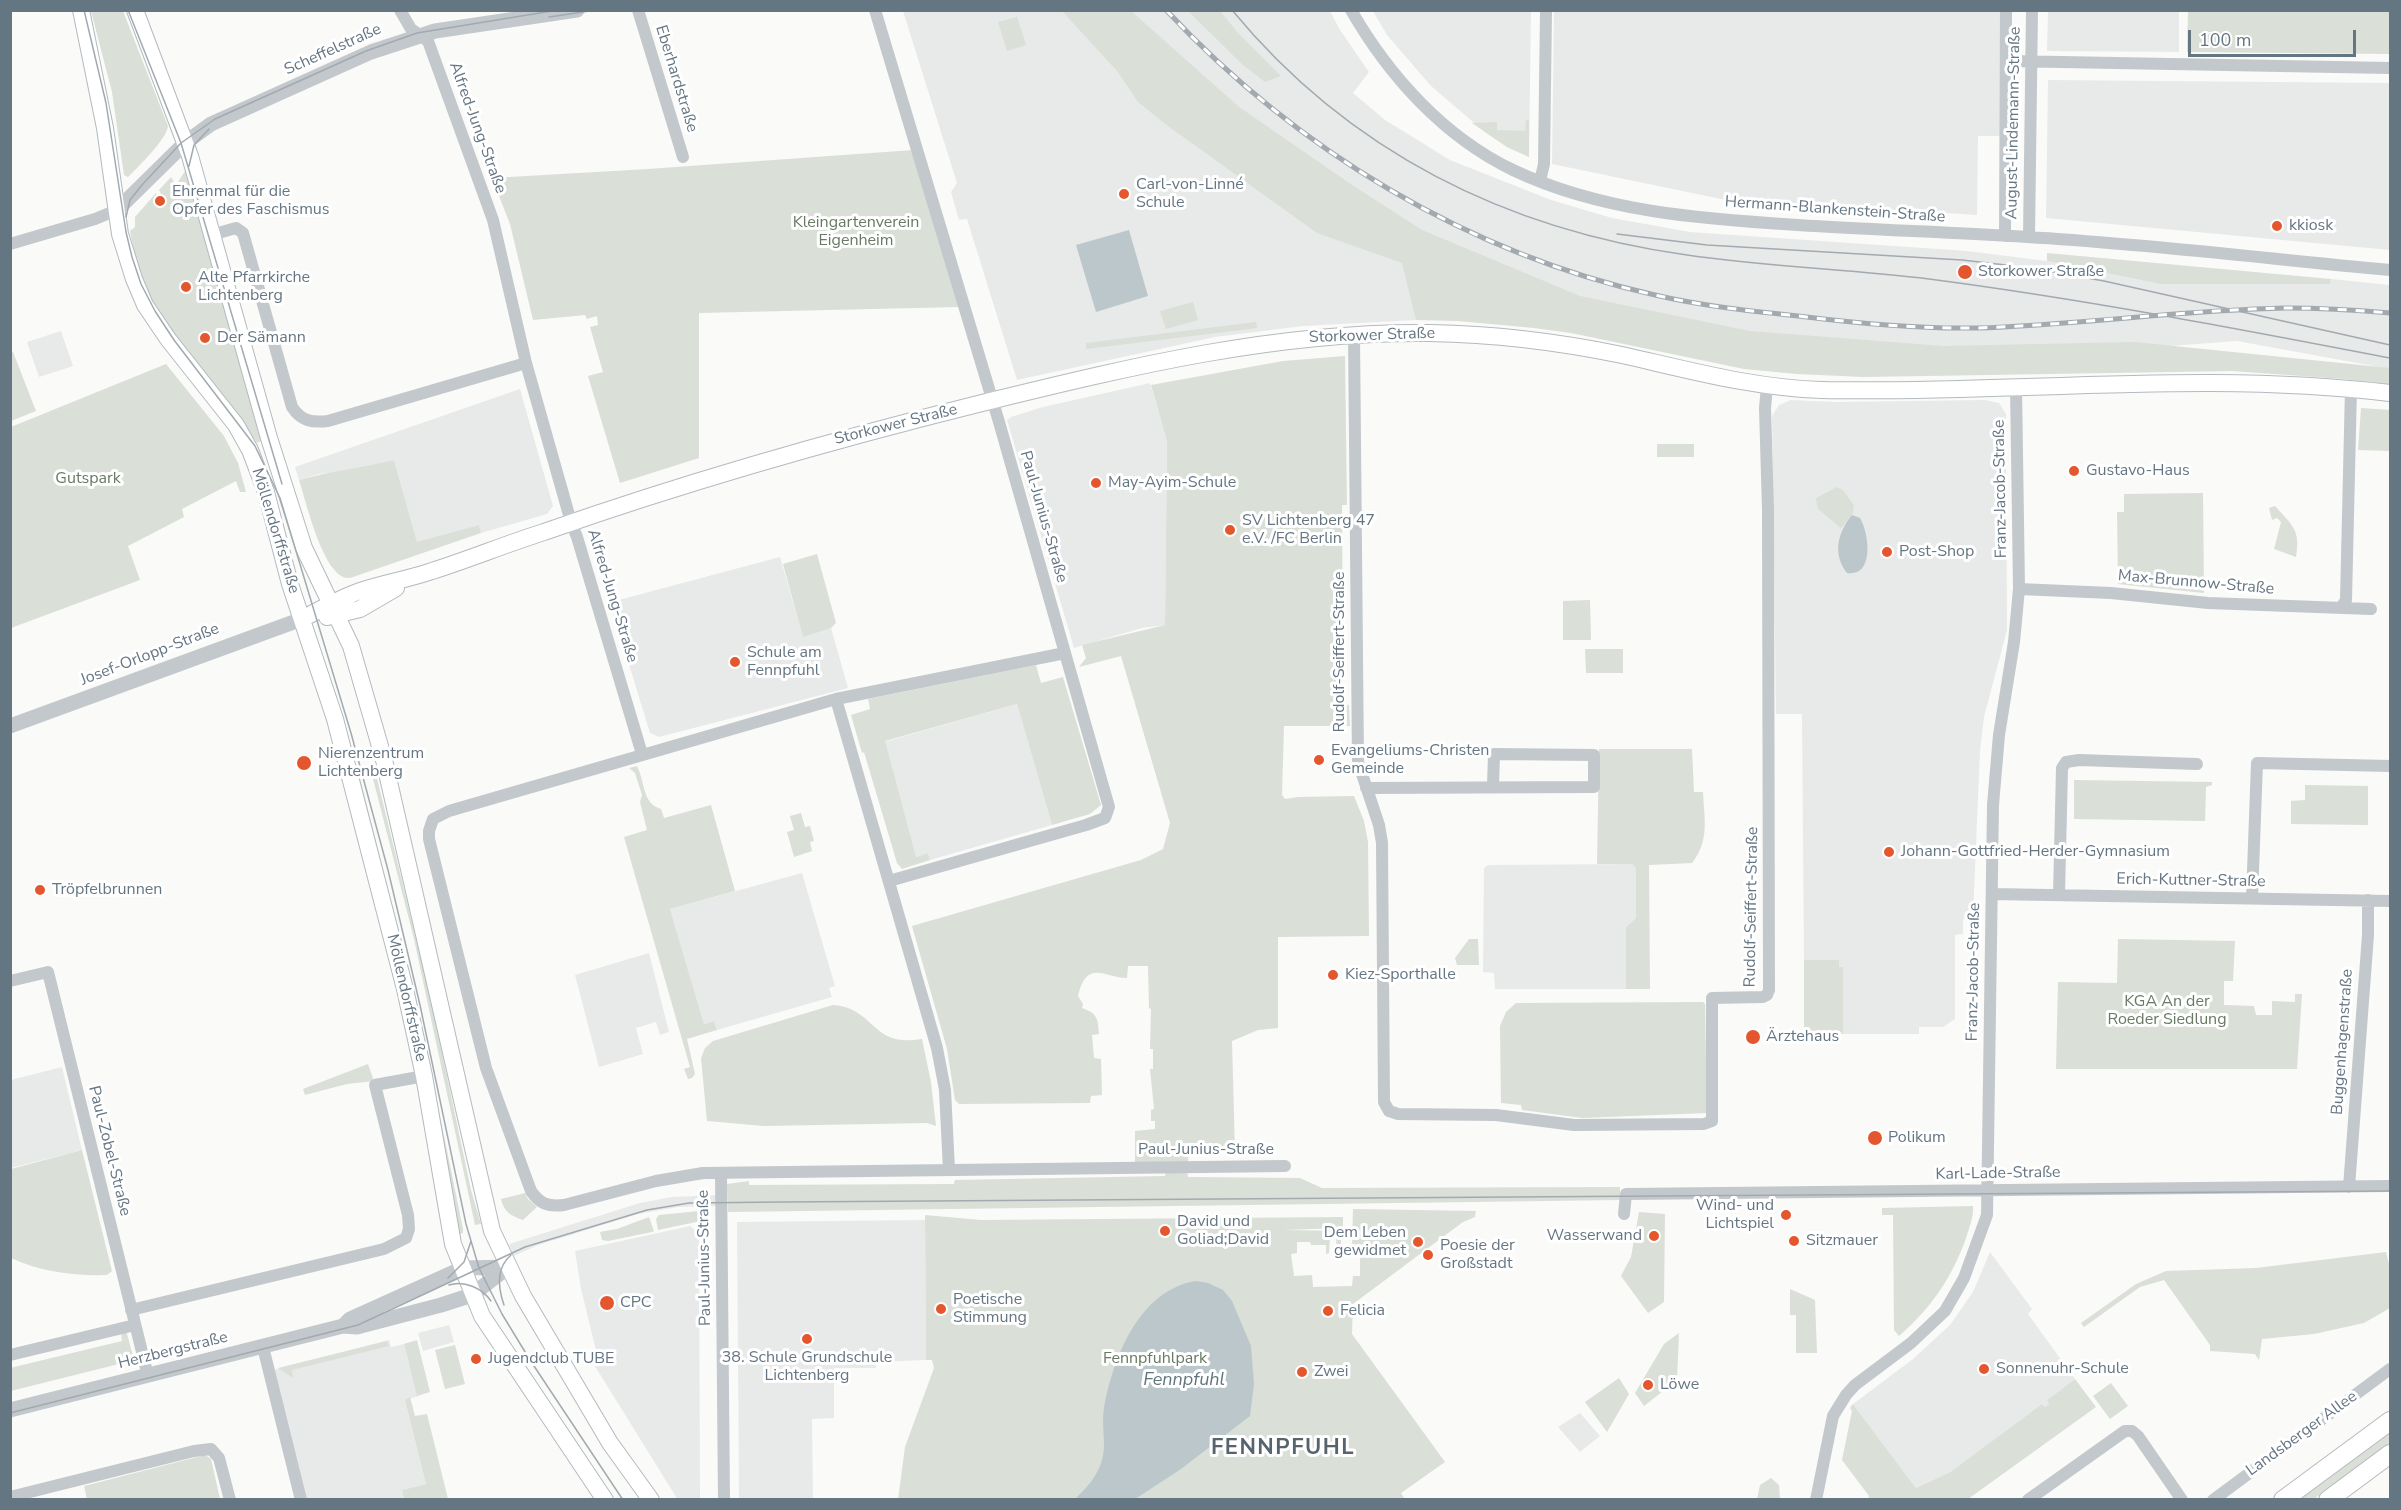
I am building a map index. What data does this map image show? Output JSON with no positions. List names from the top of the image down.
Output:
{
  "streets": {
    "main road": ["Storkower Straße", "Möllendorffstraße"],
    "street": [
      "Scheffelstraße",
      "Eberhardstraße",
      "August-Lindemann-Straße",
      "Alfred-Jung-Straße",
      "Hermann-Blankenstein-Straße",
      "Franz-Jacob-Straße",
      "Paul-Junius-Straße",
      "Max-Brunnow-Straße",
      "Rudolf-Seiffert-Straße",
      "Josef-Orlopp-Straße",
      "Erich-Kuttner-Straße",
      "Buggenhagenstraße",
      "Paul-Zobel-Straße",
      "Karl-Lade-Straße",
      "Herzbergstraße",
      "Landsberger Allee"
    ]
  },
  "crossings": [
    ["Scheffelstraße", "Alfred-Jung-Straße"],
    ["Scheffelstraße", "Möllendorffstraße"],
    ["August-Lindemann-Straße", "Hermann-Blankenstein-Straße"],
    ["Alfred-Jung-Straße", "Storkower Straße"],
    ["Storkower Straße", "Franz-Jacob-Straße"],
    ["Storkower Straße", "Paul-Junius-Straße"],
    ["Storkower Straße", "Möllendorffstraße"],
    ["Storkower Straße", "Rudolf-Seiffert-Straße"],
    ["Storkower Straße", "Josef-Orlopp-Straße"],
    ["Franz-Jacob-Straße", "Max-Brunnow-Straße"],
    ["Franz-Jacob-Straße", "Erich-Kuttner-Straße"],
    ["Franz-Jacob-Straße", "Karl-Lade-Straße"],
    ["Möllendorffstraße", "Josef-Orlopp-Straße"],
    ["Möllendorffstraße", "Paul-Zobel-Straße"],
    ["Möllendorffstraße", "Herzbergstraße"],
    ["Erich-Kuttner-Straße", "Buggenhagenstraße"],
    ["Buggenhagenstraße", "Karl-Lade-Straße"],
    ["Paul-Zobel-Straße", "Herzbergstraße"]
  ],
  "districts": ["FENNPFUHL"],
  "water": ["Fennpfuhl"],
  "parks": [
    "Kleingartenverein Eigenheim",
    "Gutspark",
    "KGA An der Roeder Siedlung",
    "Fennpfuhlpark"
  ],
  "places": [
    "Carl-von-Linné Schule",
    "Ehrenmal für die Opfer des Faschismus",
    "kkiosk",
    "Storkower Straße",
    "Alte Pfarrkirche Lichtenberg",
    "Der Sämann",
    "Gustavo-Haus",
    "May-Ayim-Schule",
    "SV Lichtenberg 47 e.V. /FC Berlin",
    "Post-Shop",
    "Schule am Fennpfuhl",
    "Evangeliums-Christen Gemeinde",
    "Nierenzentrum Lichtenberg",
    "Johann-Gottfried-Herder-Gymnasium",
    "Tröpfelbrunnen",
    "Kiez-Sporthalle",
    "Ärztehaus",
    "Polikum",
    "Wind- und Lichtspiel",
    "David und Goliad;David",
    "Wasserwand",
    "Sitzmauer",
    "Dem Leben gewidmet",
    "Poesie der Großstadt",
    "CPC",
    "Poetische Stimmung",
    "Felicia",
    "38. Schule Grundschule Lichtenberg",
    "Jugendclub TUBE",
    "Sonnenuhr-Schule",
    "Zwei",
    "Löwe"
  ],
  "scale_bar": "100 m"
}
